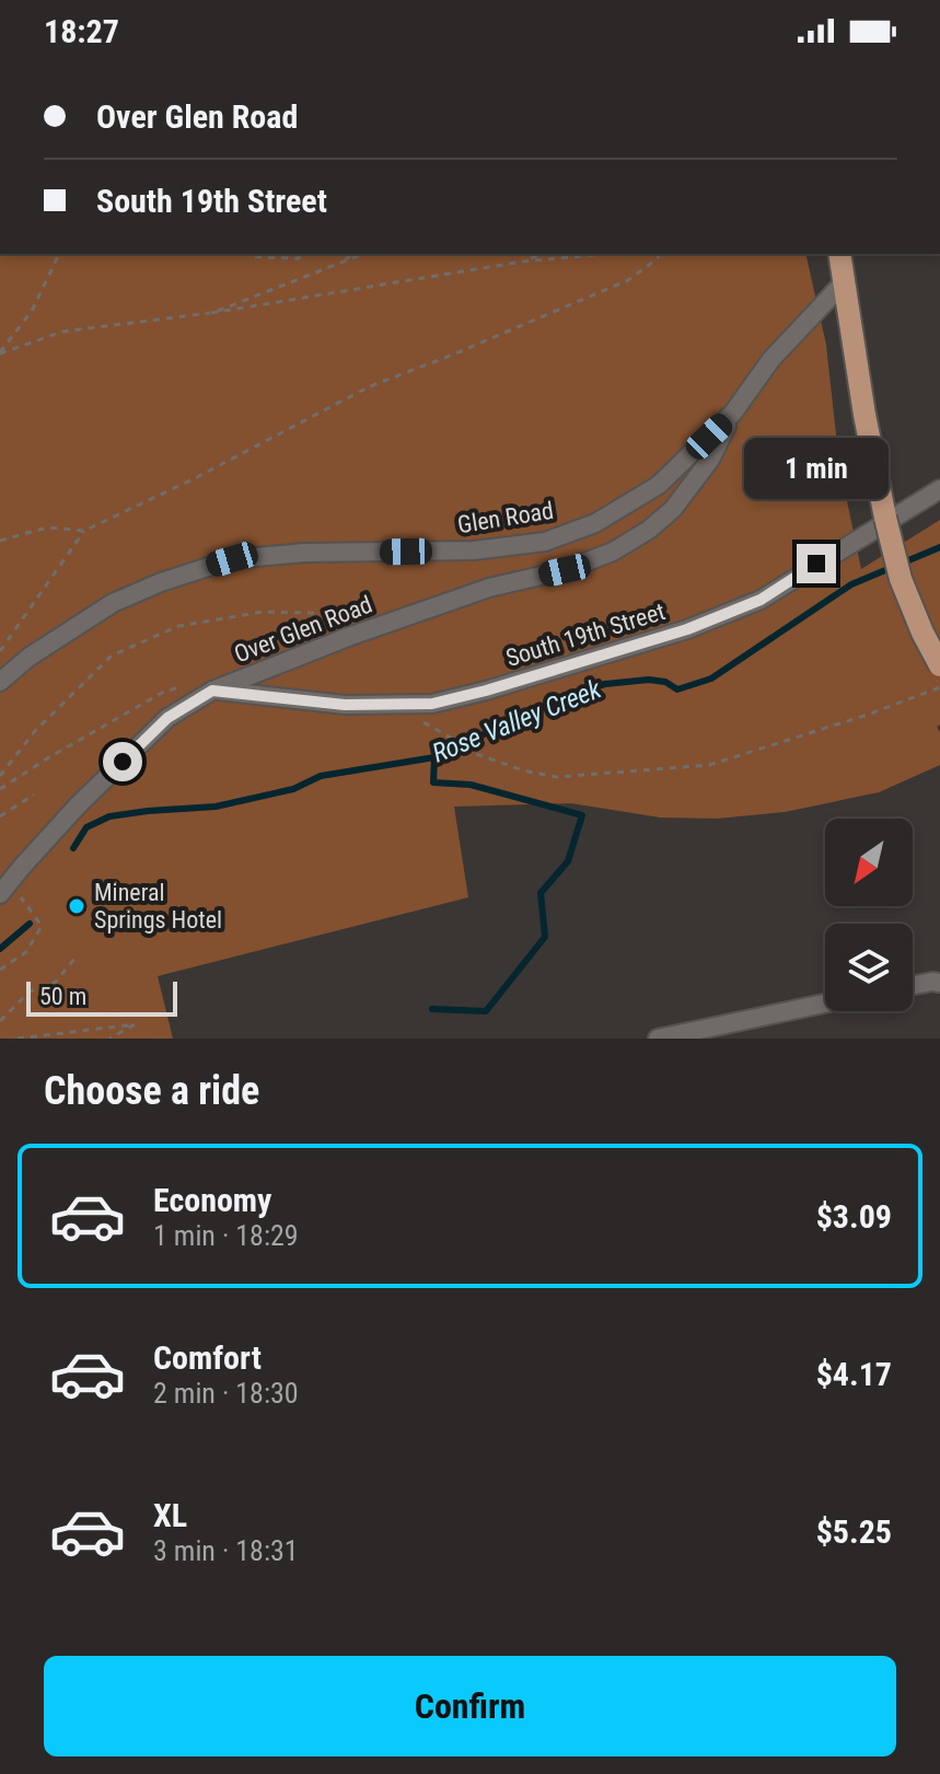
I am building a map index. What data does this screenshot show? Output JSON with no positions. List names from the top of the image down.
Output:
{
  "streets": {
    "street": ["Glen Road", "Over Glen Road", "South 19th Street"]
  },
  "crossings": [
    ["Glen Road", "Over Glen Road"],
    ["Over Glen Road", "South 19th Street"]
  ],
  "water": ["Rose Valley Creek"],
  "places": ["Mineral Springs Hotel"],
  "scale_bar": "50 m",
  "north": "bottom left",
  "page": {
    "status": "18:27",
    "banner": ["Over Glen Road", "South 19th Street"],
    "bubble": "1 min",
    "scale": "50 m",
    "heading": "Choose a ride",
    "list": [
      {
        "name": "Economy",
        "note": "1 min · 18:29",
        "value": "$3.09"
      },
      {
        "name": "Comfort",
        "note": "2 min · 18:30",
        "value": "$4.17"
      },
      {
        "name": "XL",
        "note": "3 min · 18:31",
        "value": "$5.25"
      }
    ],
    "buttons": "Confirm"
  }
}
